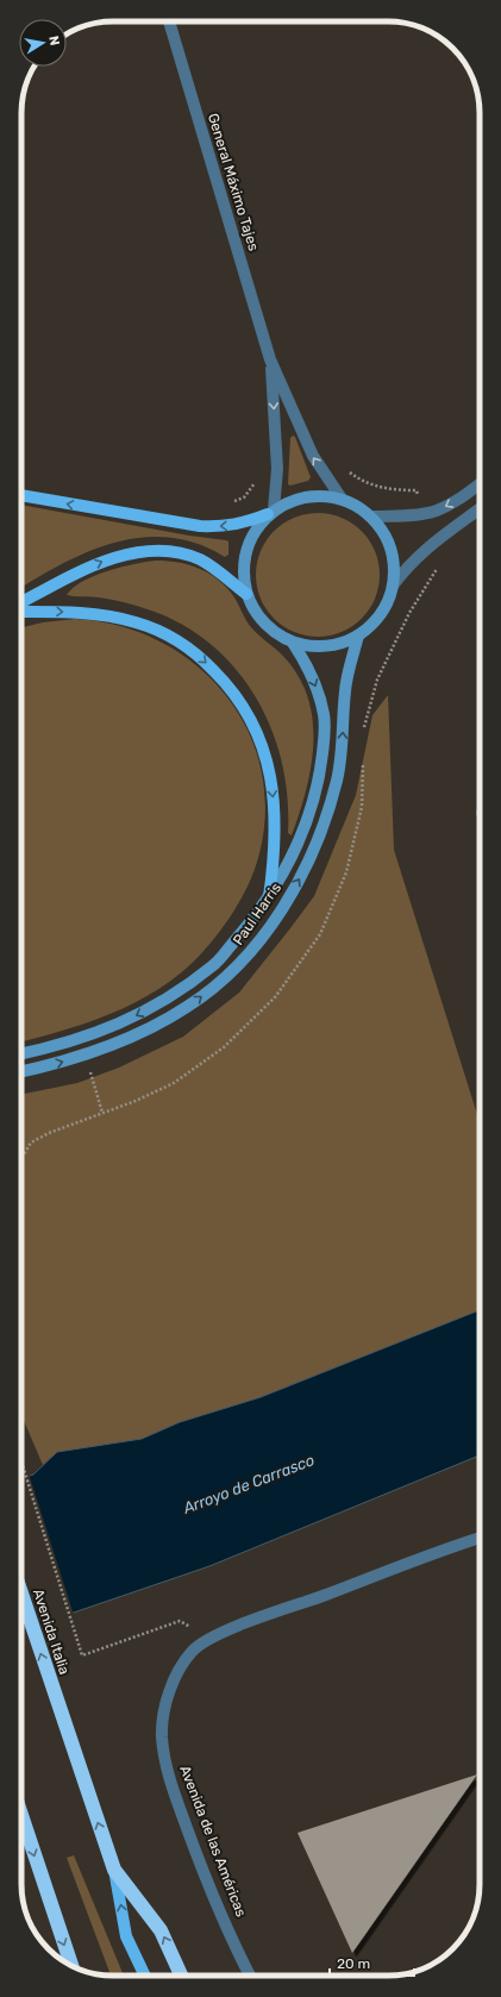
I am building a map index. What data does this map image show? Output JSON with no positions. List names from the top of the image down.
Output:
{
  "streets": {
    "highway": ["Avenida Italia"],
    "main road": ["Paul Harris"],
    "street": ["General Máximo Tajes", "Avenida de las Américas"]
  },
  "crossings": [
    ["General Máximo Tajes", "Paul Harris"]
  ],
  "one_way": ["Avenida Italia"],
  "water": ["Arroyo de Carrasco"],
  "scale_bar": "20 m",
  "north": "right"
}
